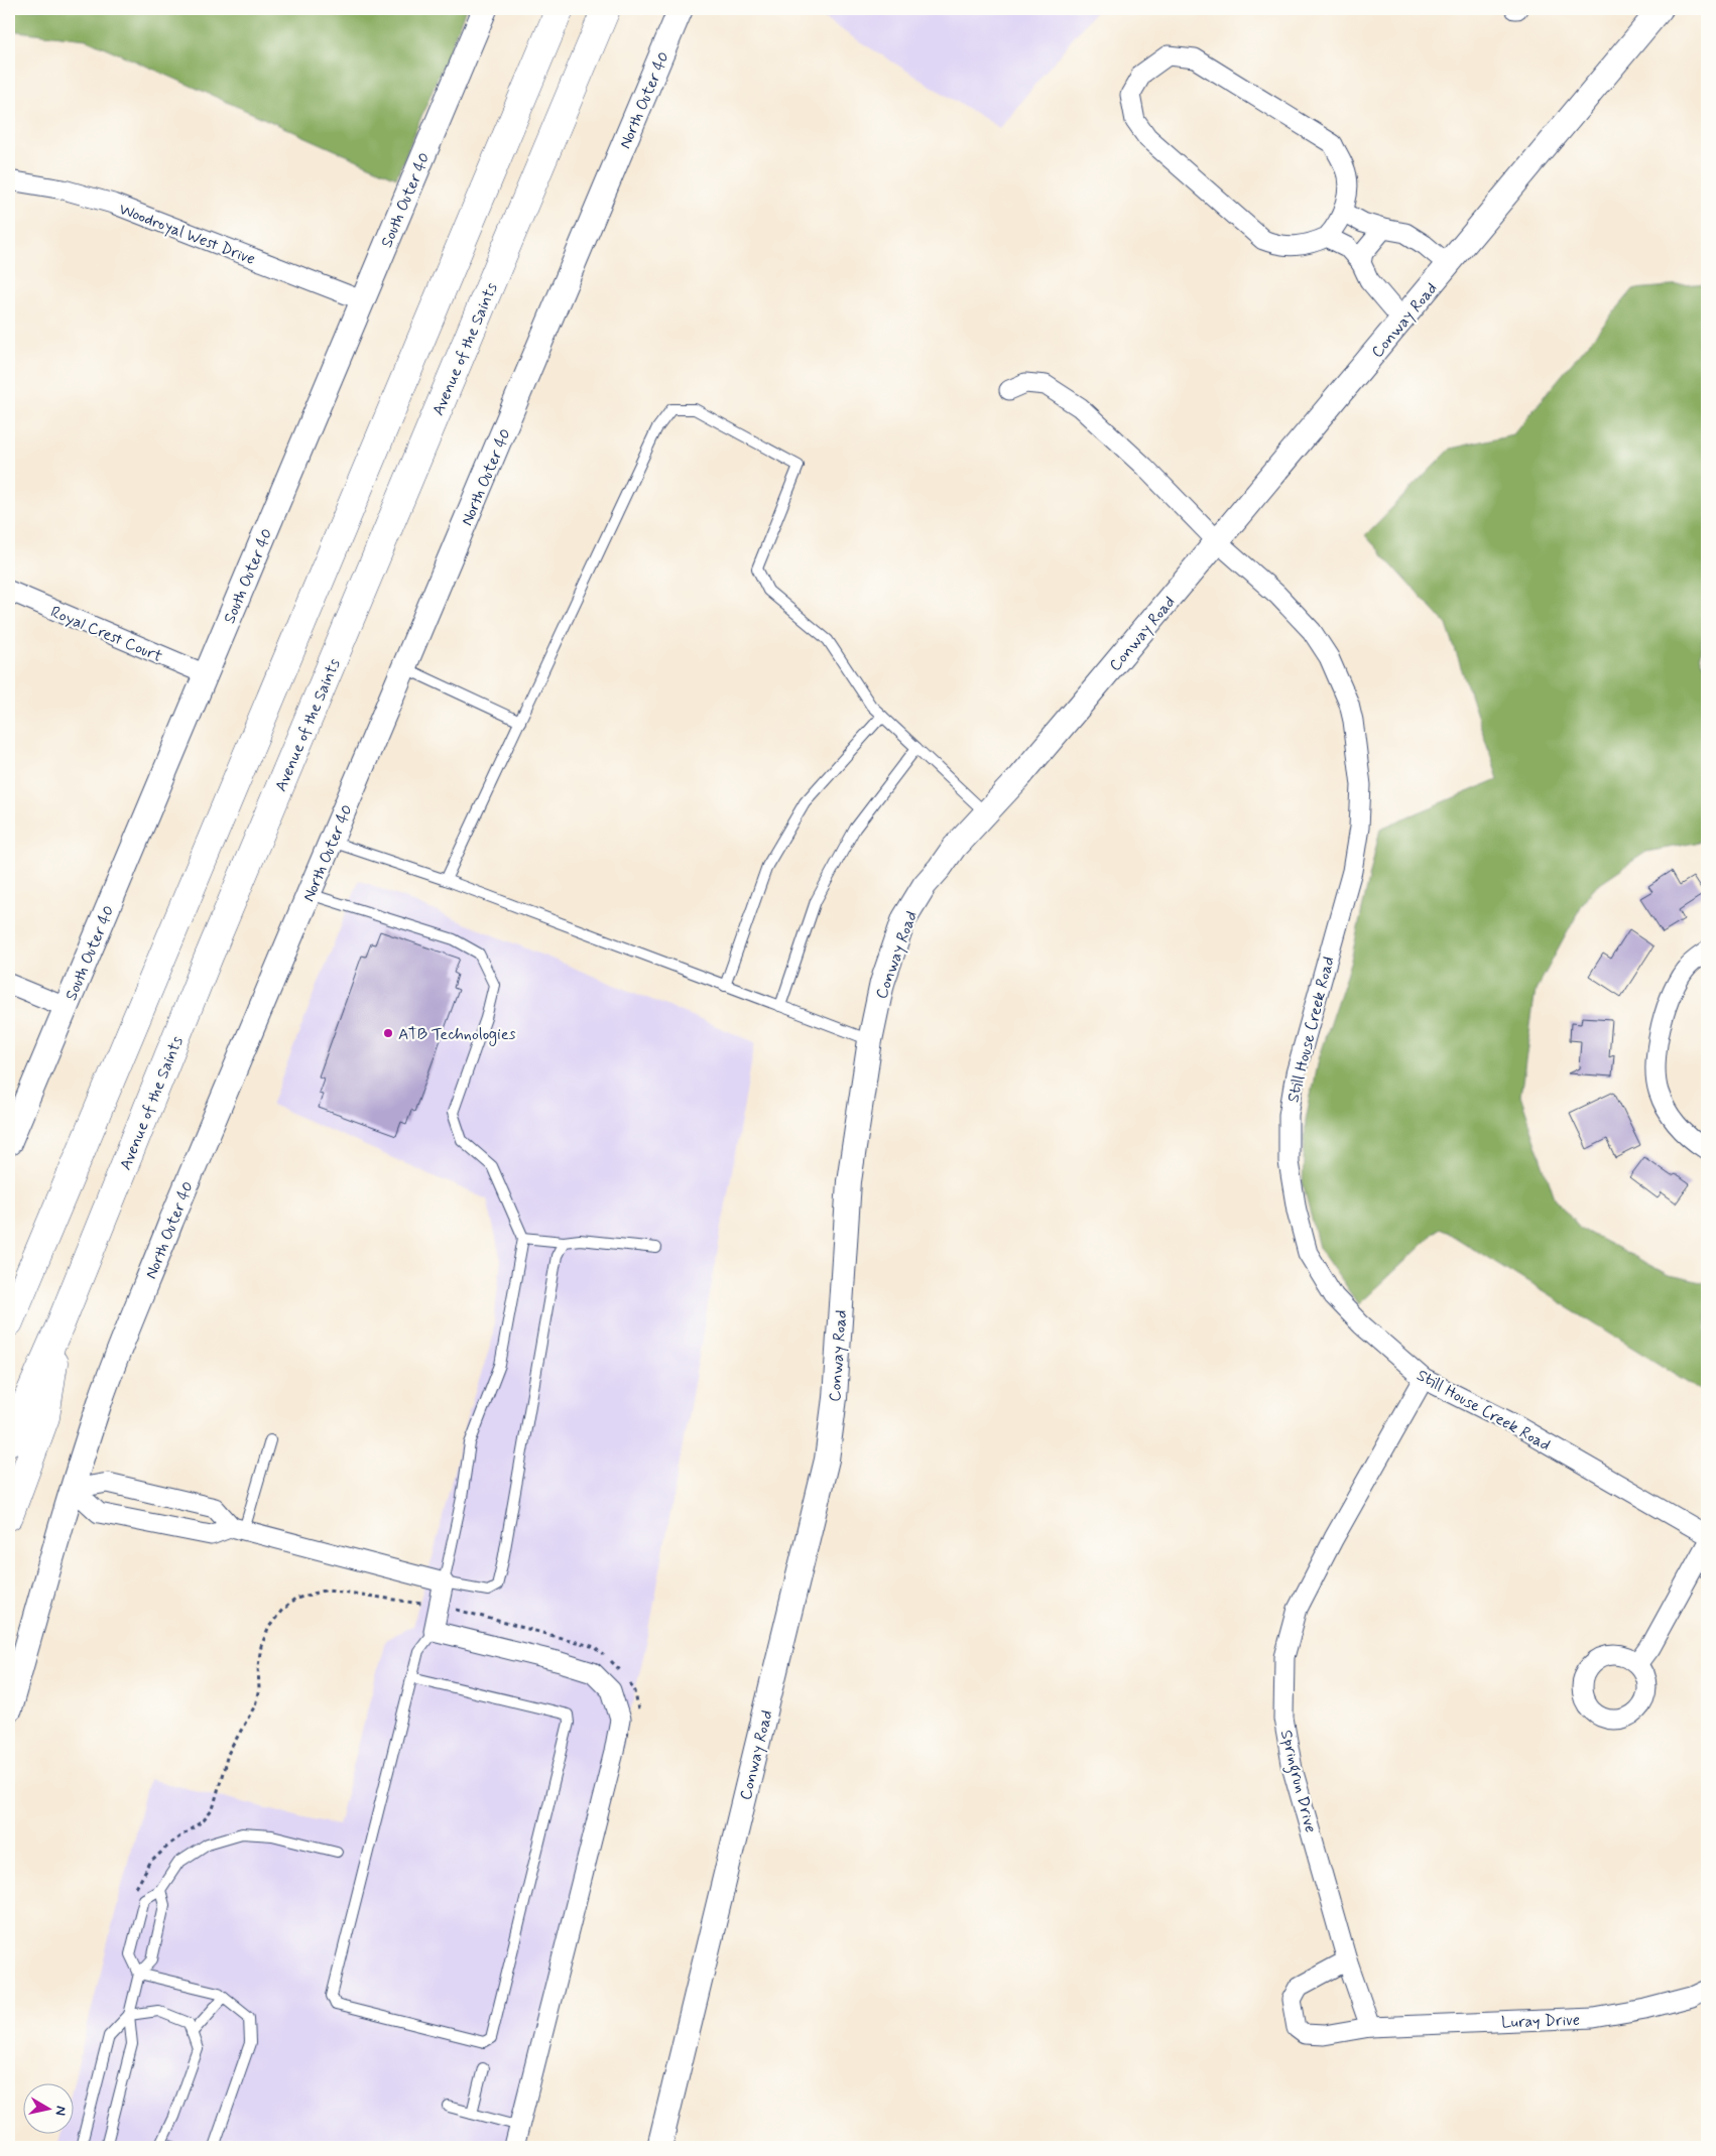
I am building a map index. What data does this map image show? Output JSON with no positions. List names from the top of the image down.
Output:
{
  "streets": {
    "highway": ["Avenue of the Saints"],
    "street": [
      "North Outer 40",
      "South Outer 40",
      "Woodroyal West Drive",
      "Conway Road",
      "Royal Crest Court",
      "Still House Creek Road",
      "Springrun Drive",
      "Luray Drive"
    ]
  },
  "crossings": [
    ["South Outer 40", "Woodroyal West Drive"],
    ["South Outer 40", "Royal Crest Court"],
    ["Conway Road", "Still House Creek Road"],
    ["Still House Creek Road", "Springrun Drive"],
    ["Springrun Drive", "Luray Drive"]
  ],
  "places": ["ATB Technologies"],
  "north": "right"
}
